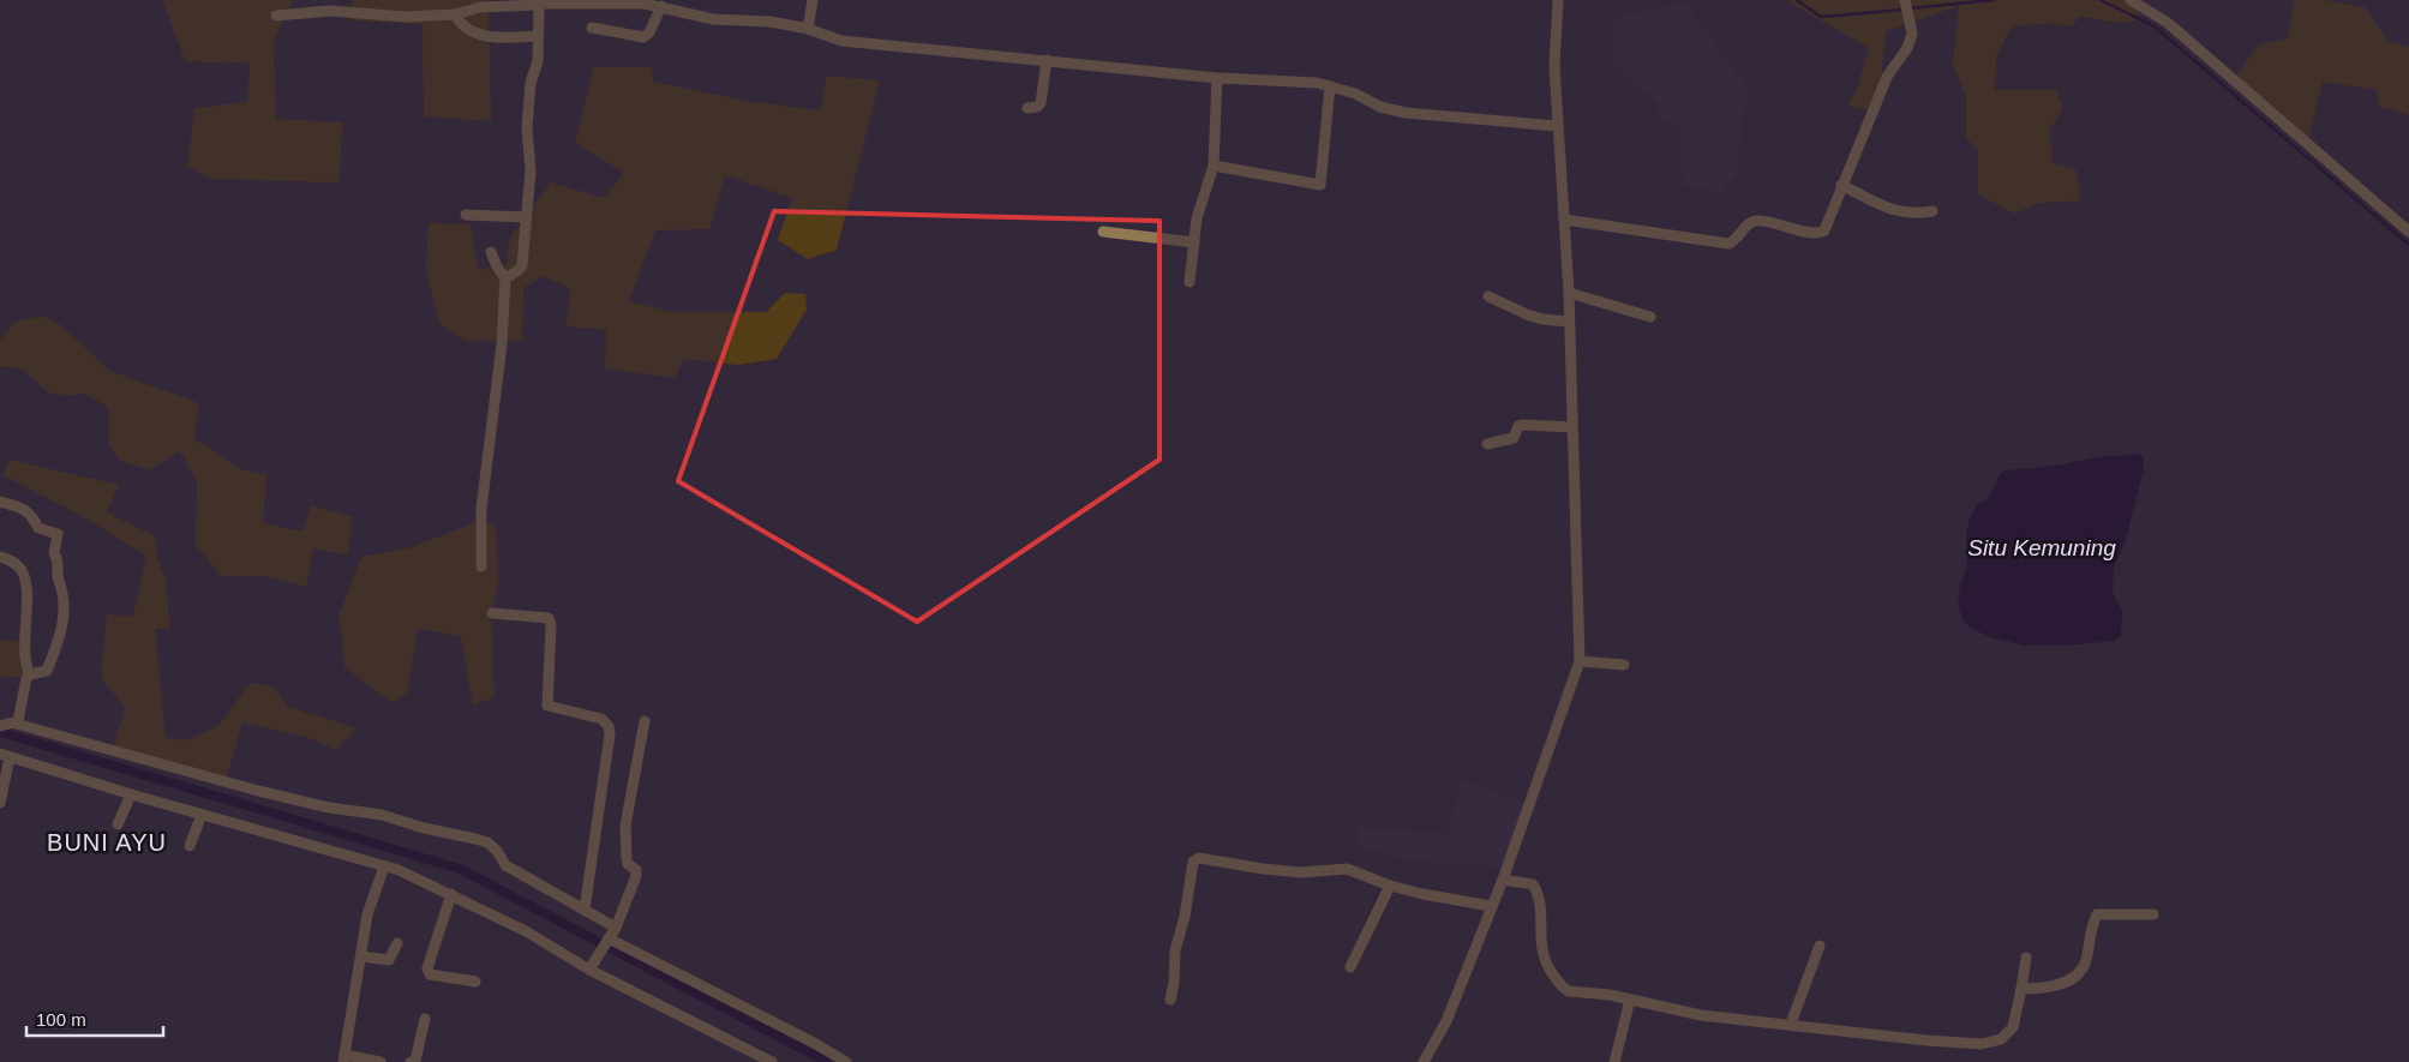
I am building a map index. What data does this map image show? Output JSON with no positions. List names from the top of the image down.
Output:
{
  "districts": ["BUNI AYU"],
  "water": ["Situ Kemuning"],
  "scale_bar": "100 m"
}
